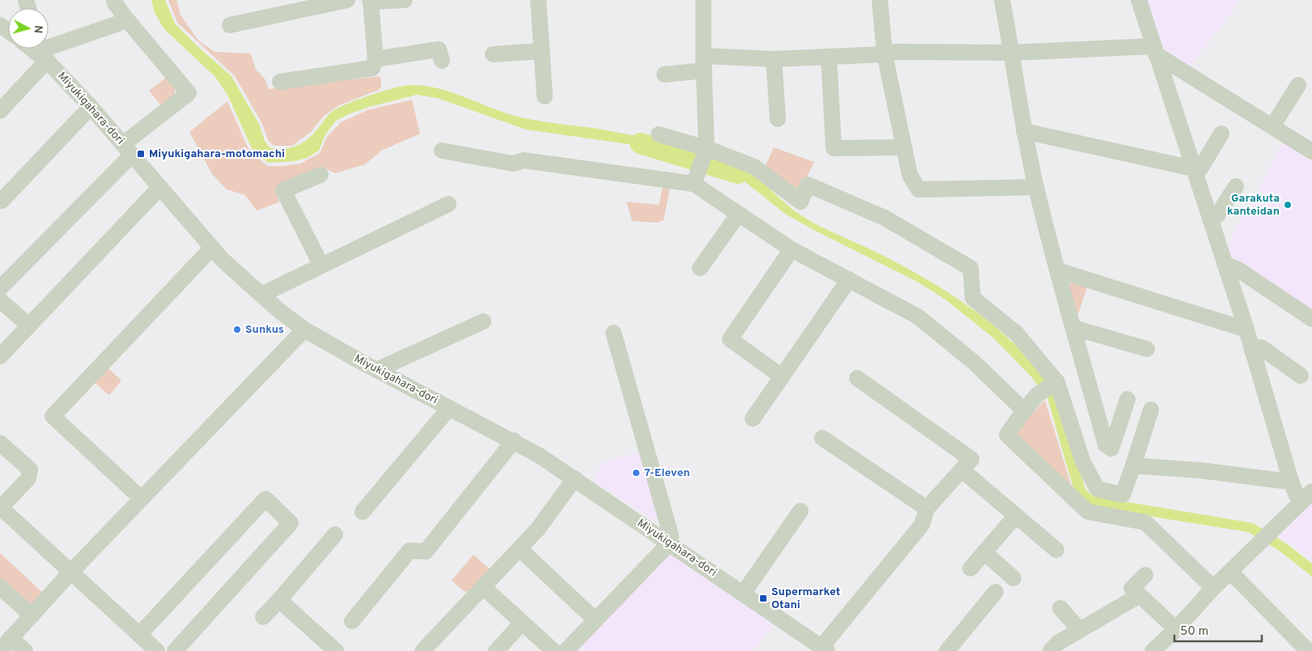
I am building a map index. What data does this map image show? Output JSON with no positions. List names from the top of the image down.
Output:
{
  "streets": {
    "street": ["Miyukigahara-dori"]
  },
  "places": {
    "transit": ["Miyukigahara-motomachi", "Supermarket Otani"],
    "other": ["Garakuta kanteidan", "Sunkus", "7-Eleven"]
  },
  "scale_bar": "50 m",
  "north": "right"
}
